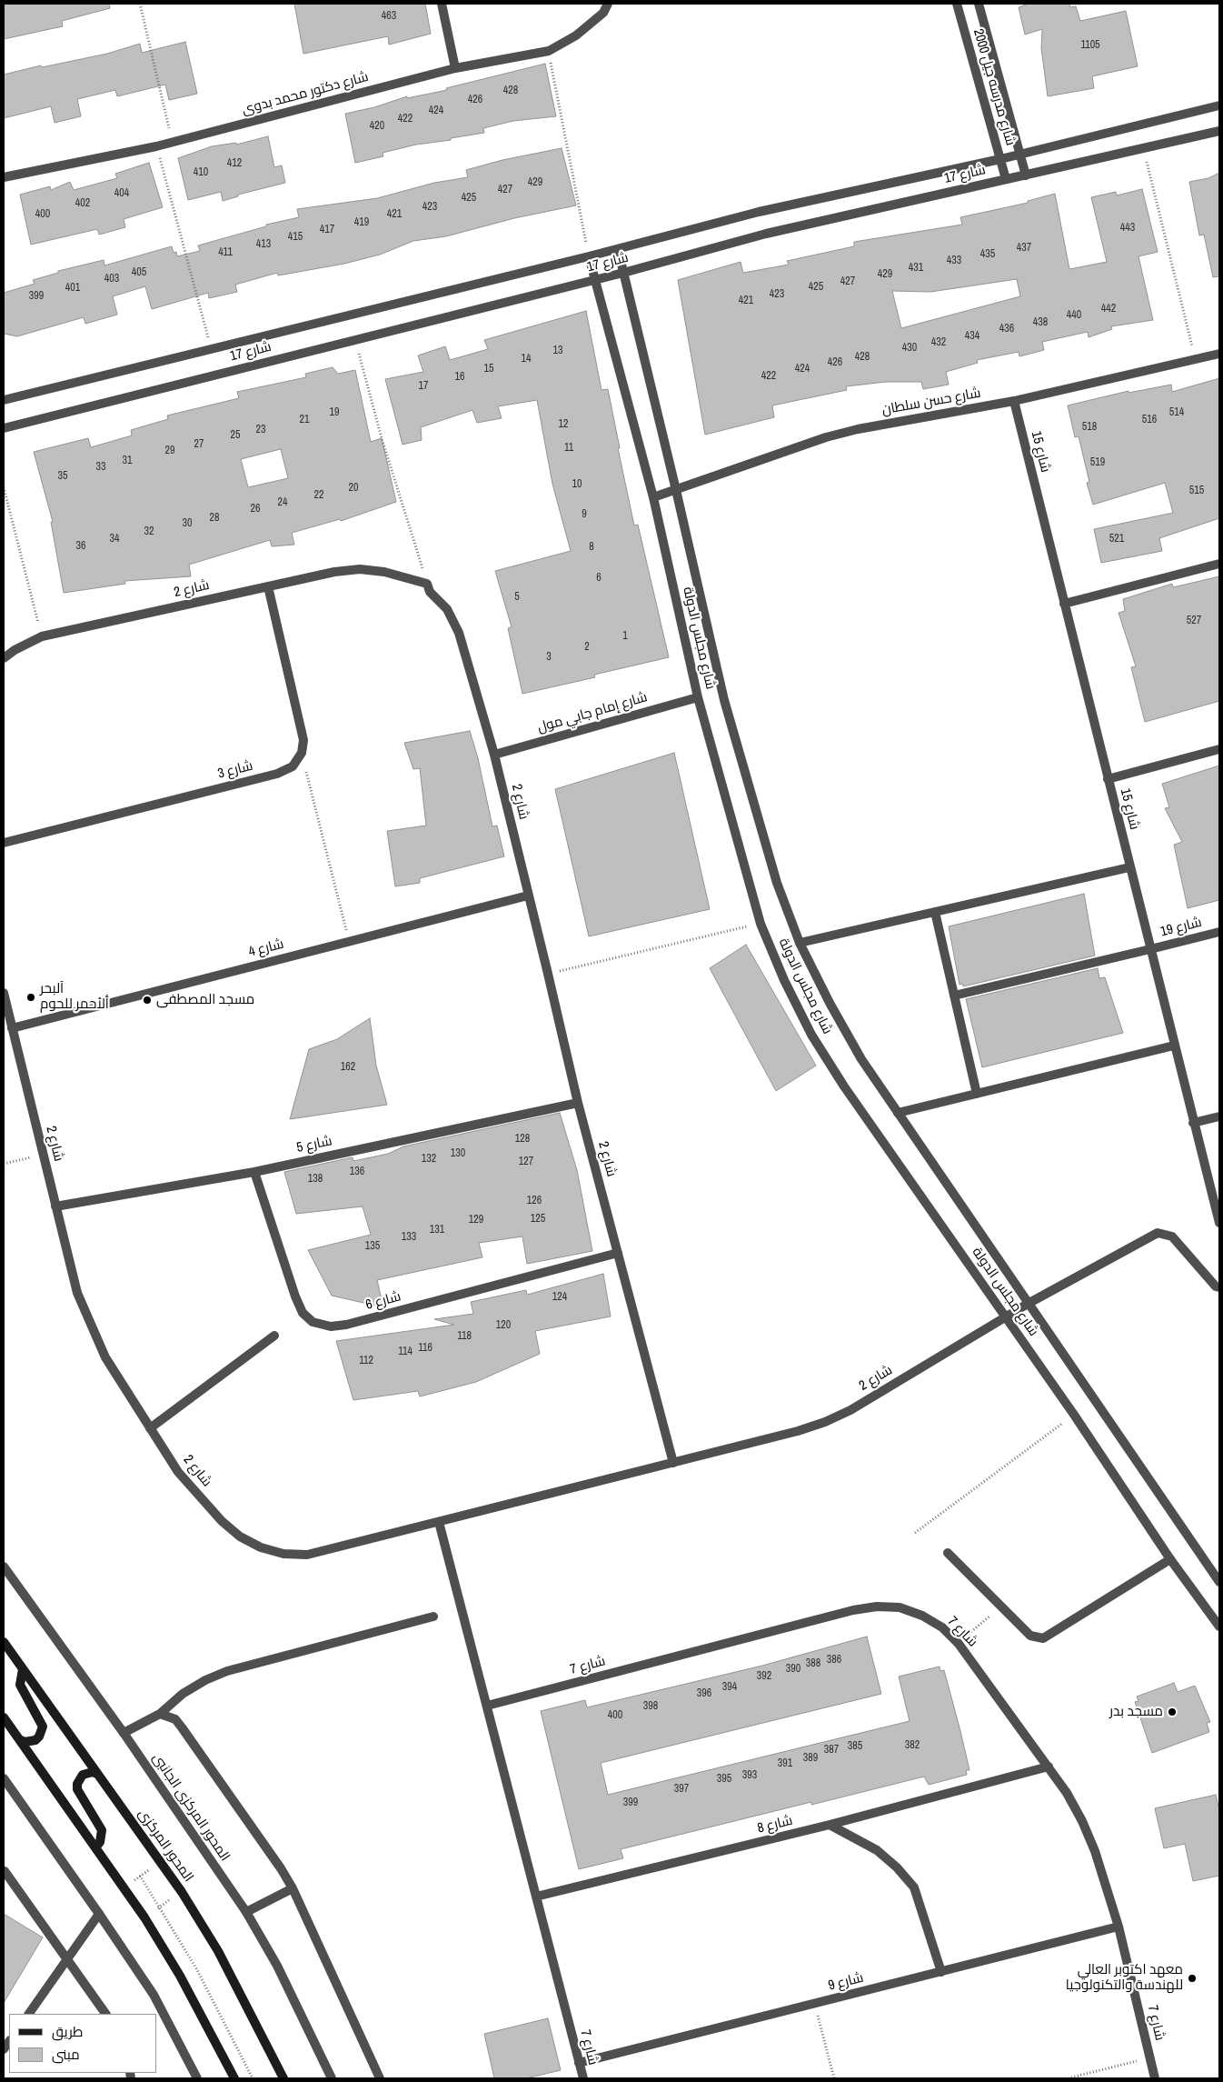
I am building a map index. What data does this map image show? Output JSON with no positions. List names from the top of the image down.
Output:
{
  "streets": {
    "main road": ["المحور المركزى"],
    "street": [
      "شارع مدرسه جيل 2000",
      "شارع دكتور محمد بدوى",
      "شارع 17",
      "شارع حسن سلطان",
      "شارع 15",
      "شارع 2",
      "شارع مجلس الدولة",
      "شارع إمام جابي مول",
      "شارع 3",
      "شارع 19",
      "شارع 4",
      "شارع 5",
      "شارع 6",
      "شارع 7",
      "المحور المركزى الجانبى",
      "شارع 8",
      "شارع 9"
    ]
  },
  "crossings": [
    ["شارع مدرسه جيل 2000", "شارع 17"],
    ["شارع 17", "شارع مجلس الدولة"],
    ["شارع حسن سلطان", "شارع 15"],
    ["شارع حسن سلطان", "شارع مجلس الدولة"],
    ["شارع 15", "شارع 19"],
    ["شارع 2", "شارع مجلس الدولة"],
    ["شارع 2", "شارع إمام جابي مول"],
    ["شارع 2", "شارع 4"],
    ["شارع 2", "شارع 5"],
    ["شارع 2", "شارع 6"],
    ["شارع 2", "شارع 7"],
    ["شارع مجلس الدولة", "شارع إمام جابي مول"],
    ["شارع 5", "شارع 6"],
    ["شارع 7", "شارع 8"],
    ["شارع 7", "شارع 9"]
  ],
  "places": [
    "آلبحر ألأحمر للحوم",
    "مسجد المصطفى",
    "مسجد بدر",
    "معهد اكتوبر العالي للهندسة والتكنولوجيا"
  ],
  "house_numbers": [
    "463",
    "1105",
    "428",
    "426",
    "424",
    "422",
    "420",
    "412",
    "410",
    "429",
    "427",
    "404",
    "425",
    "402",
    "423",
    "400",
    "421",
    "419",
    "443",
    "417",
    "415",
    "413",
    "437",
    "411",
    "435",
    "433",
    "431",
    "405",
    "429",
    "403",
    "427",
    "425",
    "401",
    "423",
    "399",
    "421",
    "442",
    "440",
    "438",
    "436",
    "434",
    "432",
    "430",
    "13",
    "428",
    "14",
    "426",
    "15",
    "424",
    "422",
    "16",
    "17",
    "19",
    "514",
    "21",
    "516",
    "12",
    "518",
    "23",
    "25",
    "27",
    "11",
    "29",
    "31",
    "519",
    "33",
    "35",
    "10",
    "20",
    "515",
    "22",
    "24",
    "26",
    "9",
    "28",
    "30",
    "32",
    "34",
    "521",
    "36",
    "8",
    "6",
    "5",
    "527",
    "1",
    "2",
    "3",
    "162",
    "128",
    "130",
    "132",
    "127",
    "136",
    "138",
    "126",
    "125",
    "129",
    "131",
    "133",
    "135",
    "124",
    "120",
    "118",
    "116",
    "114",
    "112",
    "386",
    "388",
    "390",
    "392",
    "394",
    "396",
    "398",
    "400",
    "382",
    "385",
    "387",
    "389",
    "391",
    "393",
    "395",
    "397",
    "399"
  ],
  "legend": ["طريق", "مبنى"]
}
